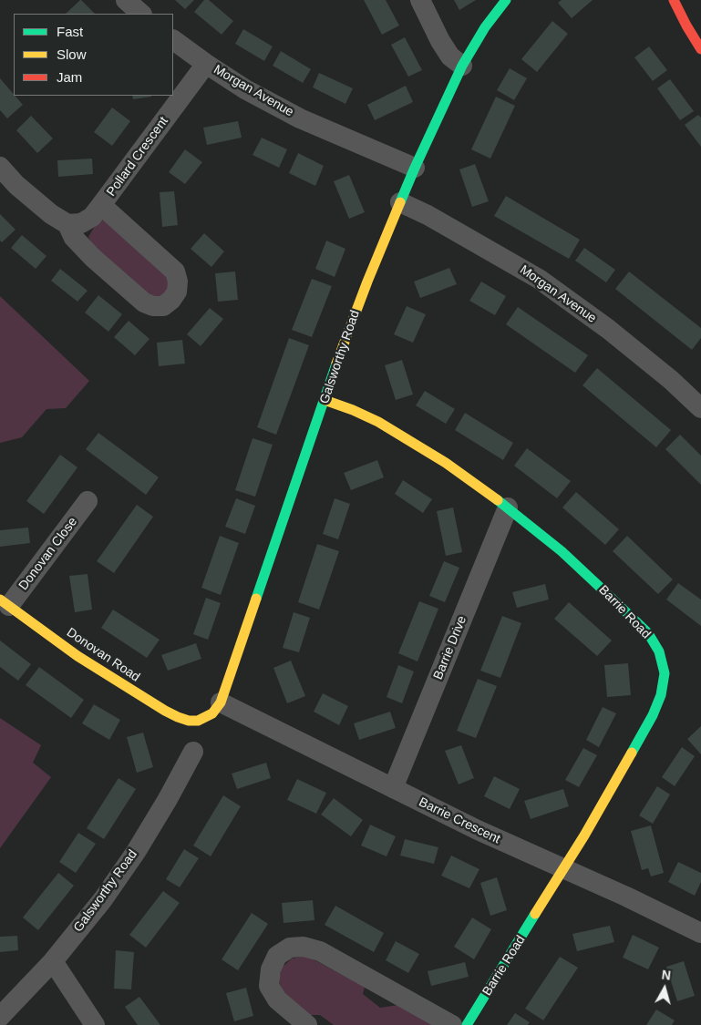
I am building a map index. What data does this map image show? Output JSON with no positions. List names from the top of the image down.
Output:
{
  "streets": {
    "street": [
      "Morgan Avenue",
      "Pollard Crescent",
      "Galsworthy Road",
      "Donovan Close",
      "Barrie Road",
      "Barrie Drive",
      "Donovan Road",
      "Barrie Crescent"
    ]
  },
  "crossings": [
    ["Morgan Avenue", "Pollard Crescent"],
    ["Morgan Avenue", "Galsworthy Road"],
    ["Galsworthy Road", "Barrie Road"],
    ["Galsworthy Road", "Donovan Road"],
    ["Galsworthy Road", "Barrie Crescent"],
    ["Donovan Close", "Donovan Road"],
    ["Barrie Road", "Barrie Drive"],
    ["Barrie Road", "Barrie Crescent"],
    ["Barrie Drive", "Barrie Crescent"]
  ],
  "legend": ["Fast", "Slow", "Jam"],
  "north": "top"
}
